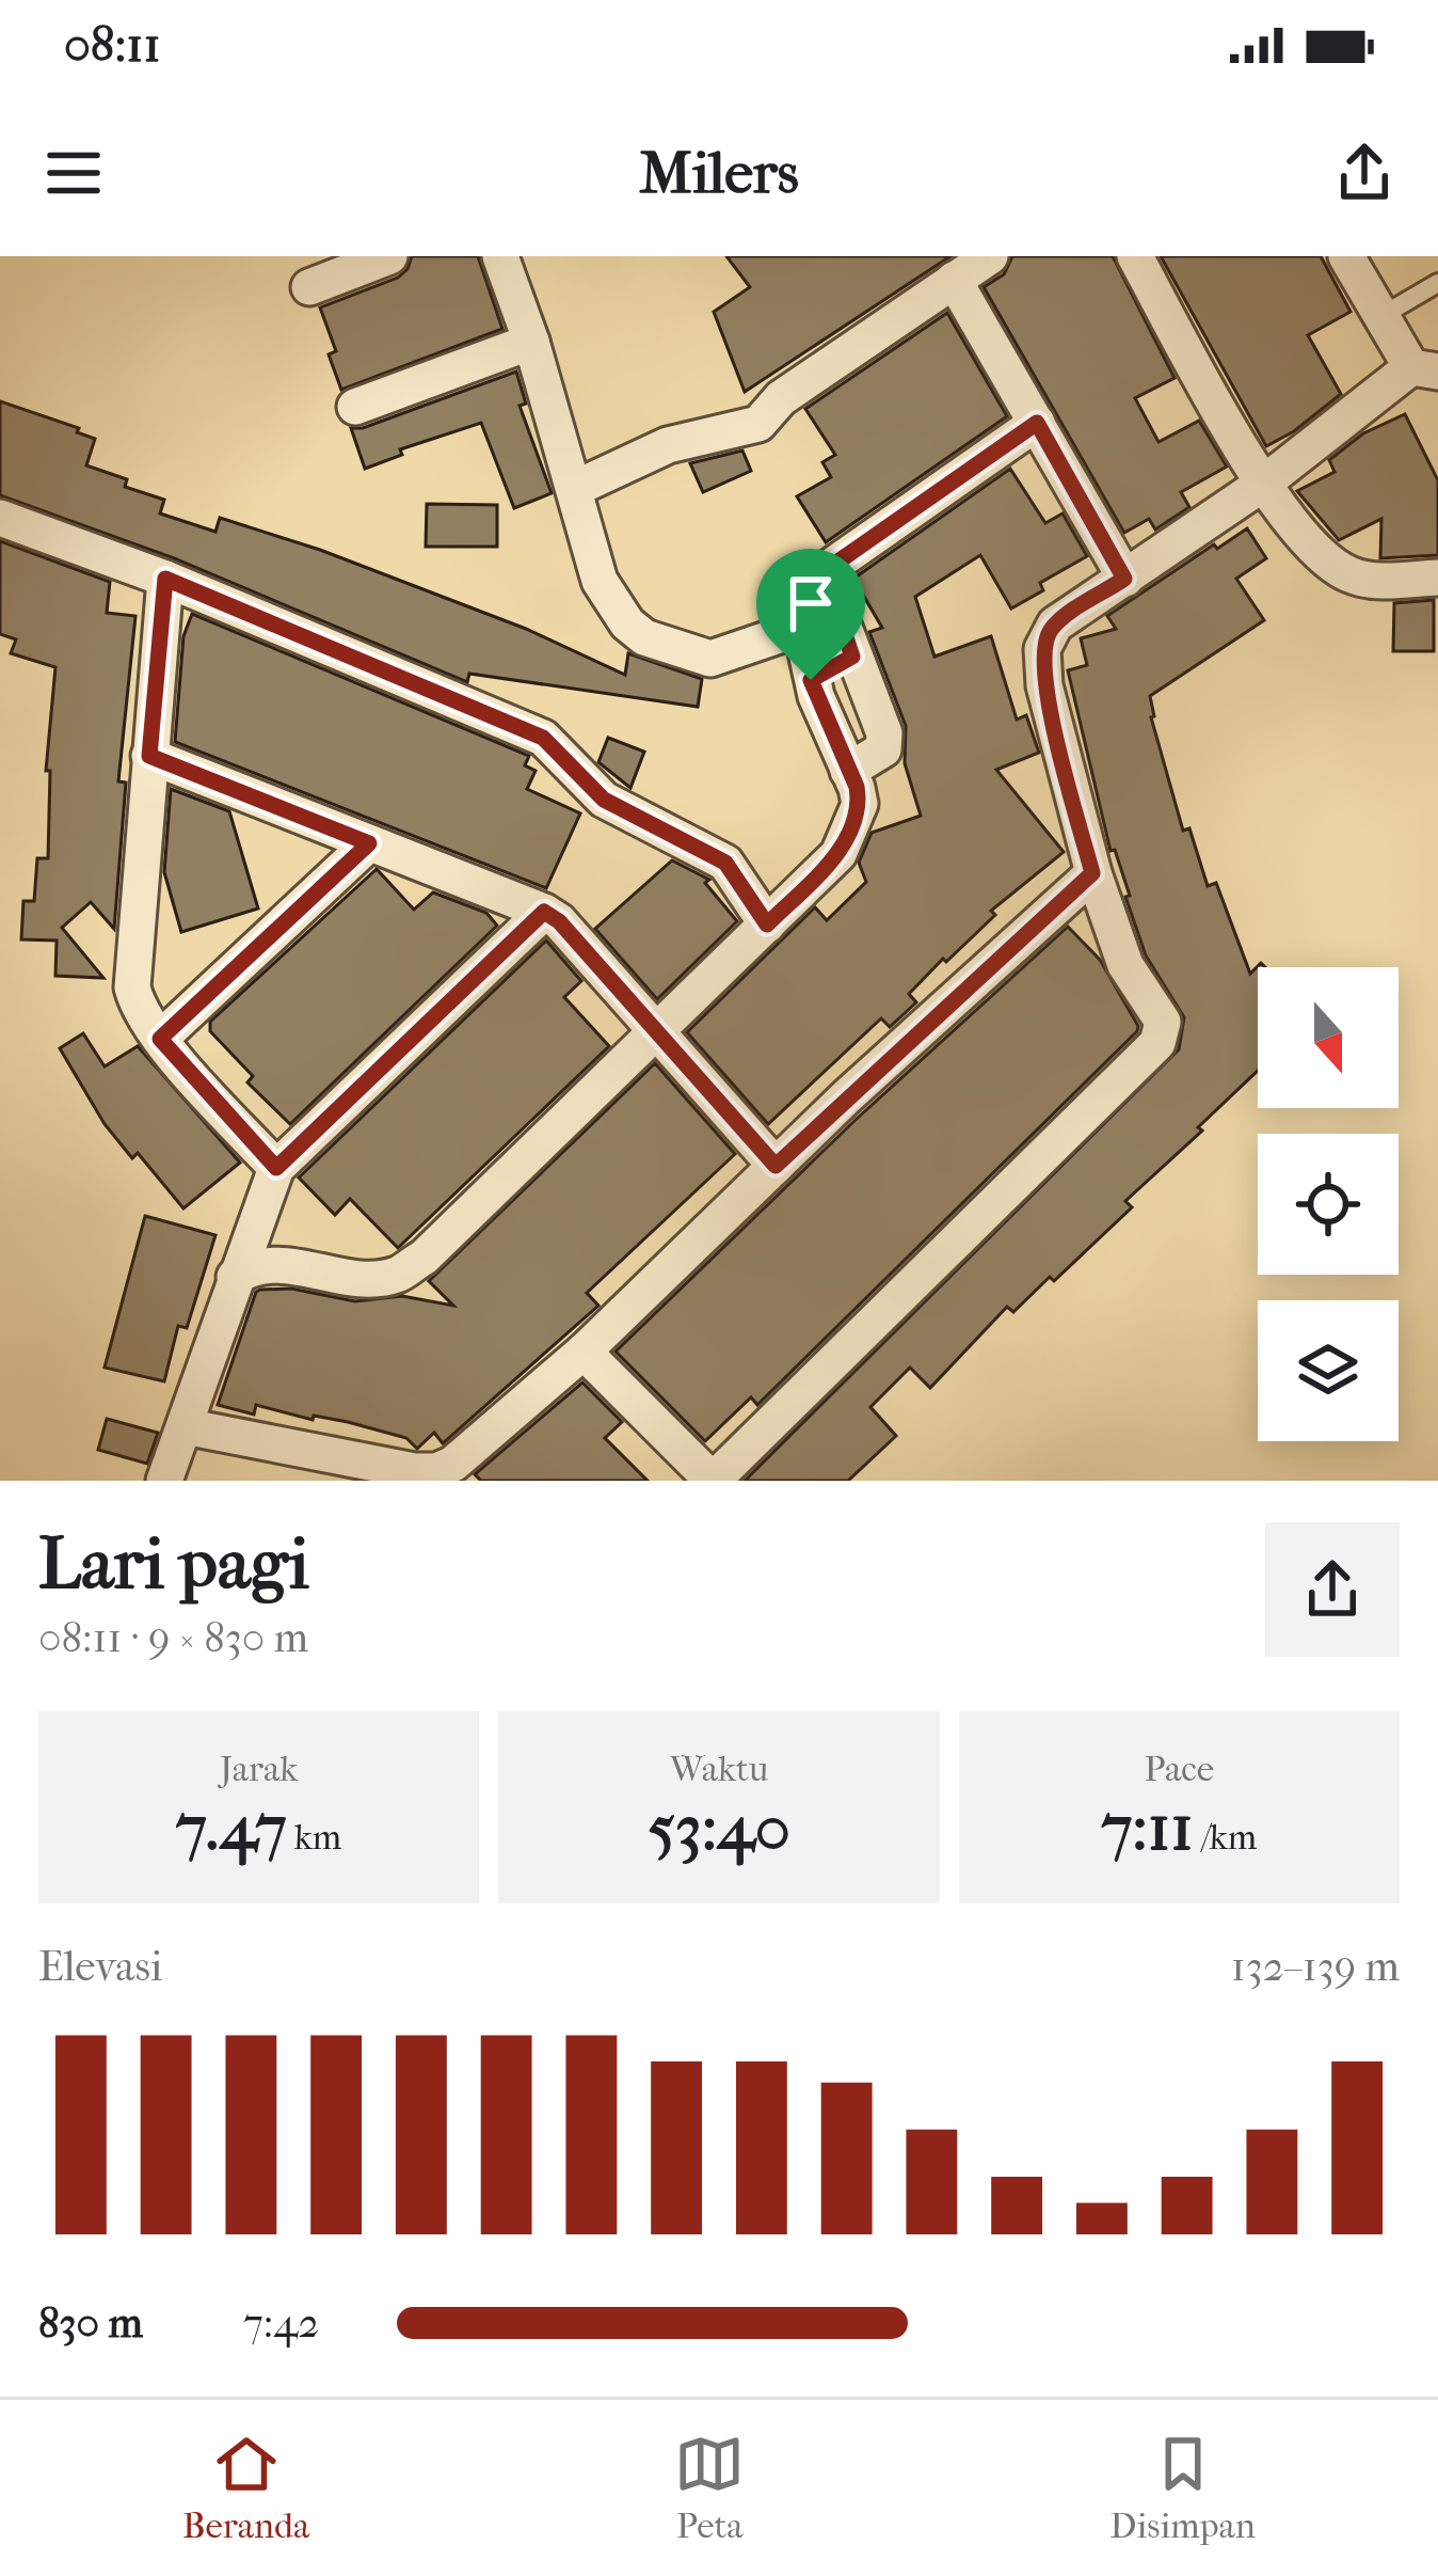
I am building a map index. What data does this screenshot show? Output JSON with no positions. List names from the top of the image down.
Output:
{
  "north": "bottom",
  "page": {
    "status": "08:11",
    "header": "Milers",
    "heading": ["Lari pagi", "08:11 · 9 × 830 m"],
    "stats": [
      ["Jarak", "7.47 km"],
      ["Waktu", "53:40"],
      ["Pace", "7:11 /km"]
    ],
    "chart": ["Elevasi", "132–139 m"],
    "list": [
      {
        "name": "830 m",
        "note": "7:42"
      }
    ],
    "tabs": ["Beranda", "Peta", "Disimpan"]
  }
}
